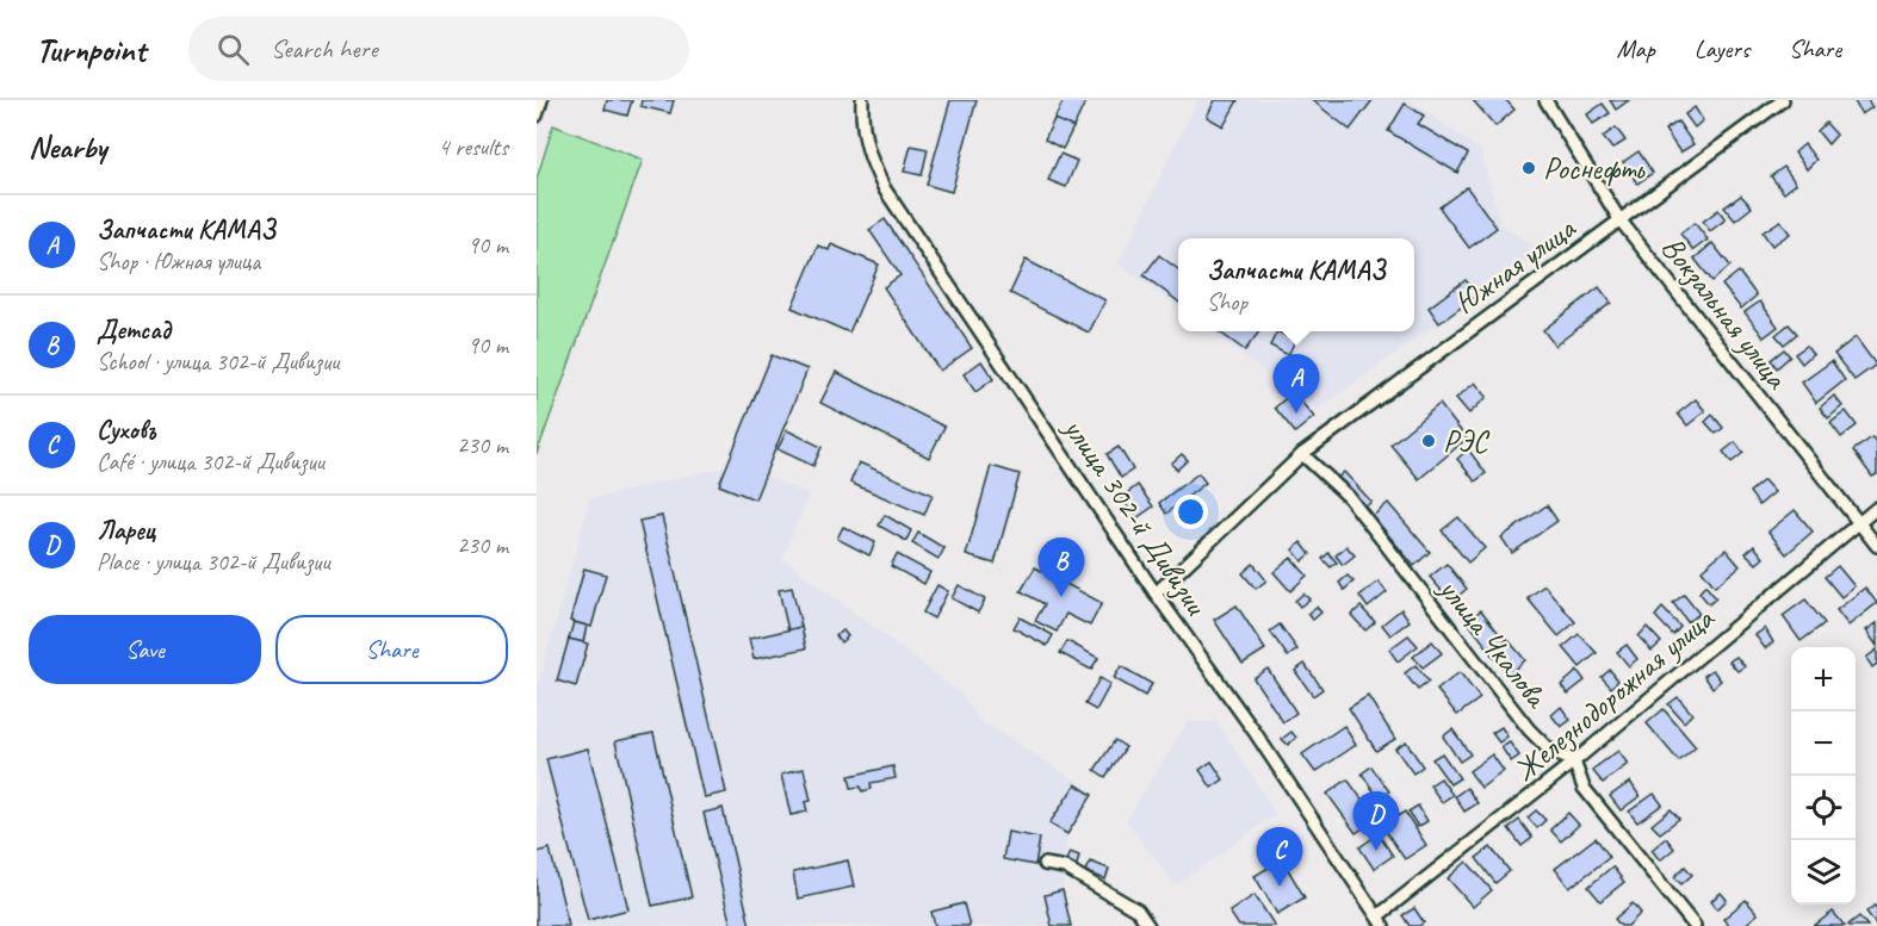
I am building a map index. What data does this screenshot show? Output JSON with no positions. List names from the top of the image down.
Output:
{
  "streets": {
    "street": [
      "Южная улица",
      "Вокзальная улица",
      "улица 302-й Дивизии",
      "улица Чкалова",
      "Железнодорожная улица"
    ]
  },
  "crossings": [
    ["Южная улица", "Вокзальная улица"],
    ["Южная улица", "улица 302-й Дивизии"],
    ["Южная улица", "улица Чкалова"],
    ["Вокзальная улица", "Железнодорожная улица"],
    ["улица 302-й Дивизии", "Железнодорожная улица"],
    ["улица Чкалова", "Железнодорожная улица"]
  ],
  "places": ["Роснефть", "РЭС"],
  "page": {
    "header": "Turnpoint",
    "search": "Search here",
    "nav": ["Map", "Layers", "Share"],
    "heading": ["Nearby", "4 results"],
    "list": [
      {
        "mark": "A",
        "name": "Запчасти КАМАЗ",
        "note": "Shop · Южная улица",
        "value": "90 m"
      },
      {
        "mark": "B",
        "name": "Детсад",
        "note": "School · улица 302-й Дивизии",
        "value": "90 m"
      },
      {
        "mark": "C",
        "name": "Суховъ",
        "note": "Café · улица 302-й Дивизии",
        "value": "230 m"
      },
      {
        "mark": "D",
        "name": "Ларец",
        "note": "Place · улица 302-й Дивизии",
        "value": "230 m"
      }
    ],
    "popup": ["Запчасти КАМАЗ", "Shop"],
    "pins": [
      "A",
      "B",
      "D",
      "C"
    ],
    "buttons": ["Save", "Share"],
    "map_buttons": ["+", "−"]
  }
}
